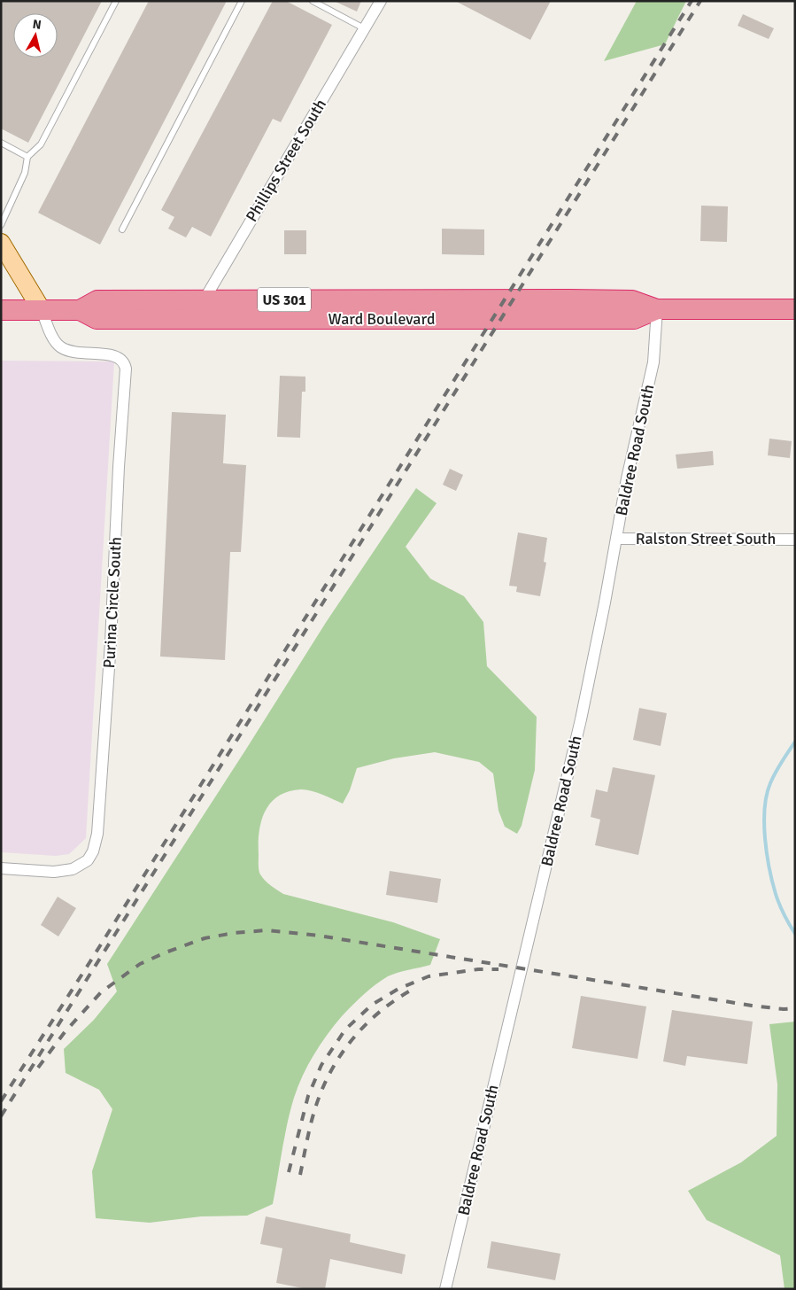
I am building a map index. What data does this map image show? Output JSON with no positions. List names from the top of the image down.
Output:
{
  "streets": {
    "highway": ["US 301", "Ward Boulevard"],
    "street": [
      "Phillips Street South",
      "Baldree Road South",
      "Ralston Street South",
      "Purina Circle South"
    ]
  },
  "crossings": [
    ["Phillips Street South", "Ward Boulevard"],
    ["Ward Boulevard", "Baldree Road South"],
    ["Ward Boulevard", "Purina Circle South"],
    ["Baldree Road South", "Ralston Street South"]
  ],
  "north": "top"
}
